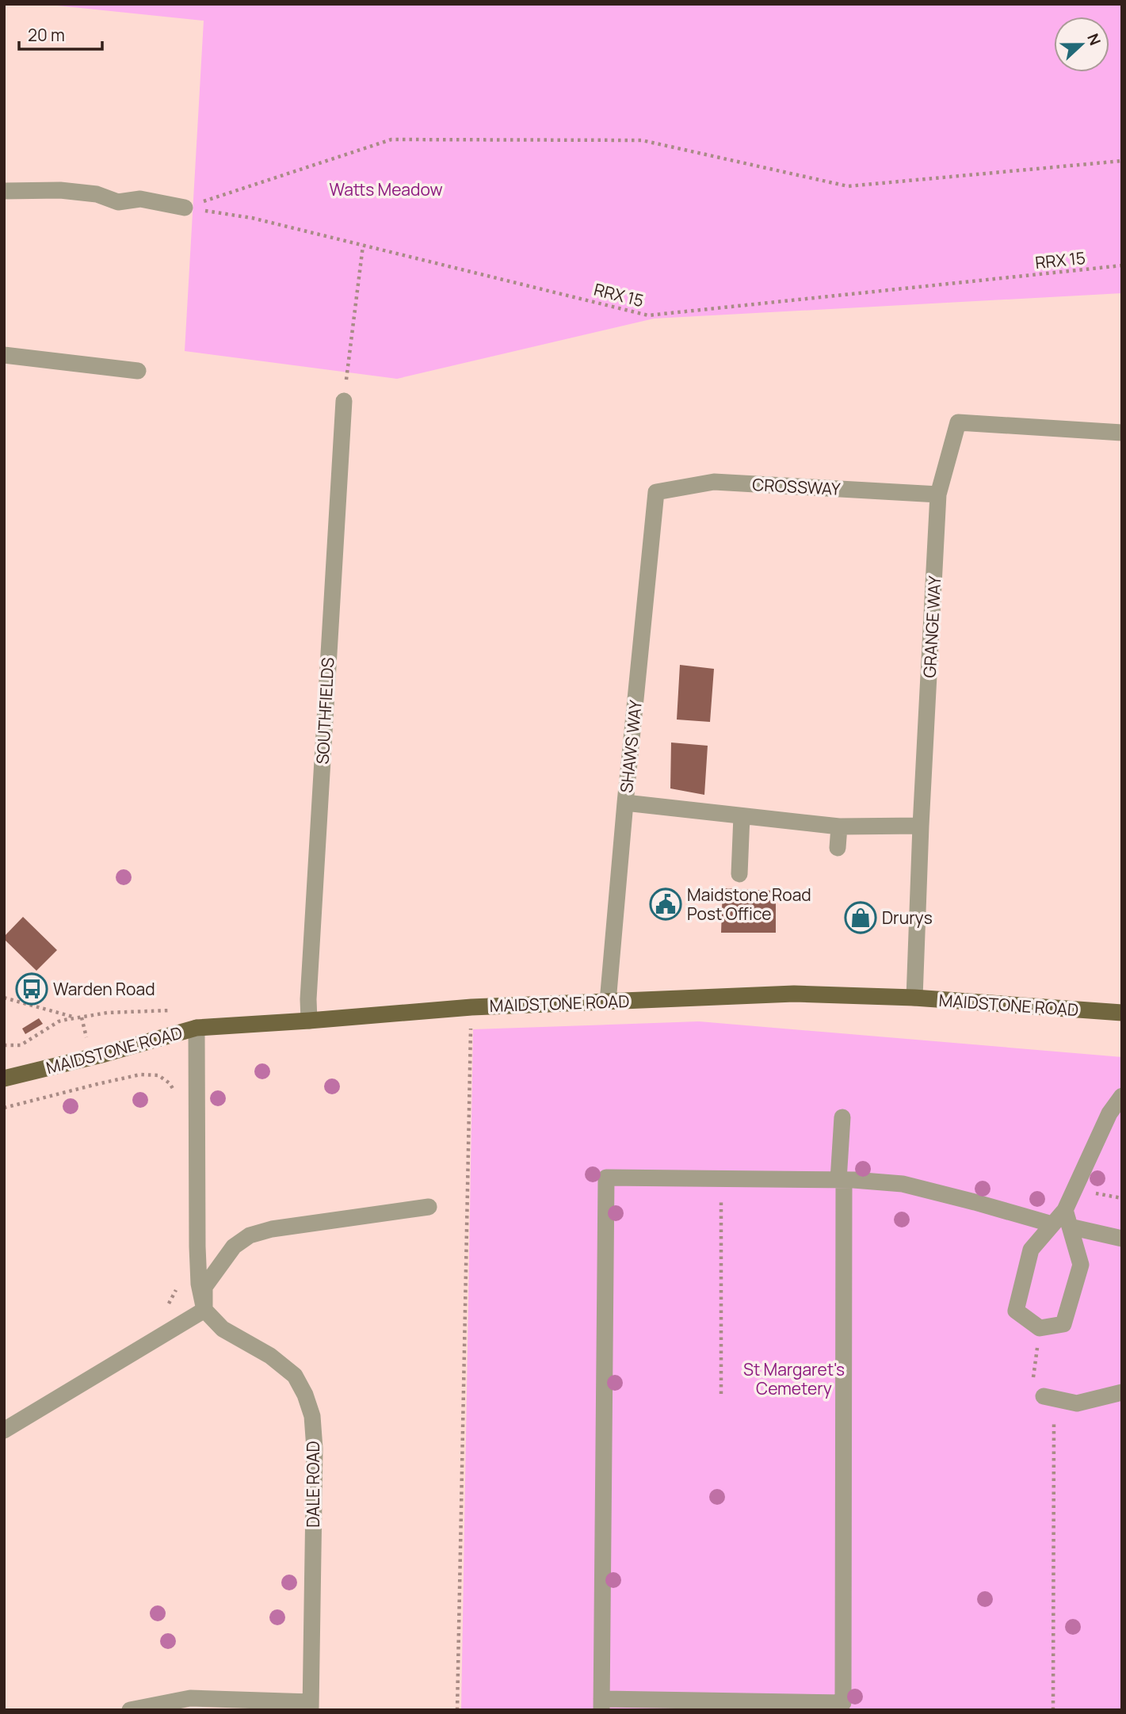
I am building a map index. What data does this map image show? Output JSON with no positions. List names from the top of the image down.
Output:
{
  "streets": {
    "main road": ["MAIDSTONE ROAD"],
    "street": [
      "CROSSWAY",
      "GRANGE WAY",
      "SOUTHFIELDS",
      "SHAWS WAY",
      "DALE ROAD"
    ],
    "path": ["RRX 15"]
  },
  "crossings": [
    ["CROSSWAY", "GRANGE WAY"],
    ["CROSSWAY", "SHAWS WAY"],
    ["GRANGE WAY", "MAIDSTONE ROAD"],
    ["SOUTHFIELDS", "MAIDSTONE ROAD"],
    ["SHAWS WAY", "MAIDSTONE ROAD"]
  ],
  "parks": ["Watts Meadow", "St Margaret's Cemetery"],
  "places": {
    "public building": ["Maidstone Road Post Office"],
    "shop": ["Drurys"],
    "bus stop": ["Warden Road"]
  },
  "scale_bar": "20 m",
  "north": "right"
}
